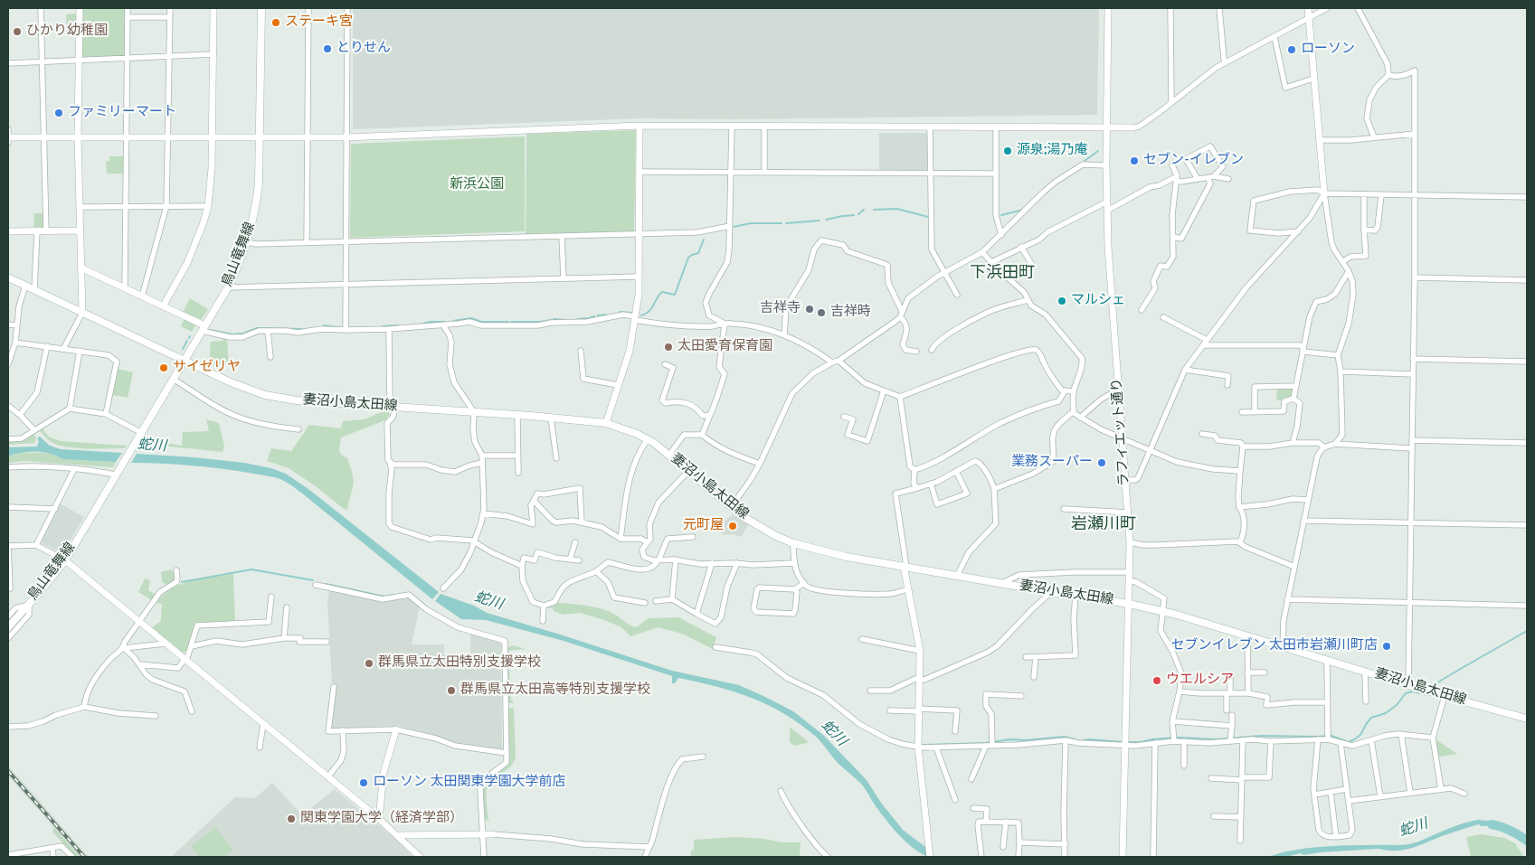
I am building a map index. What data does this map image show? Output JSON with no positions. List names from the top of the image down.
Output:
{
  "streets": {
    "main road": ["鳥山竜舞線", "妻沼小島太田線"],
    "street": ["ラフィエット通り"]
  },
  "crossings": [
    ["鳥山竜舞線", "妻沼小島太田線"],
    ["妻沼小島太田線", "ラフィエット通り"]
  ],
  "districts": ["下浜田町", "岩瀬川町"],
  "water": ["蛇川"],
  "parks": ["新浜公園"],
  "places": [
    "ステーキ宮",
    "ひかり幼稚園",
    "とりせん",
    "ローソン",
    "ファミリーマート",
    "源泉;湯乃庵",
    "セブン-イレブン",
    "マルシェ",
    "吉祥寺",
    "吉祥時",
    "太田愛育保育園",
    "サイゼリヤ",
    "業務スーパー",
    "元町屋",
    "セブンイレブン 太田市岩瀬川町店",
    "群馬県立太田特別支援学校",
    "ウエルシア",
    "群馬県立太田高等特別支援学校",
    "ローソン 太田関東学園大学前店",
    "関東学園大学（経済学部）"
  ]
}
